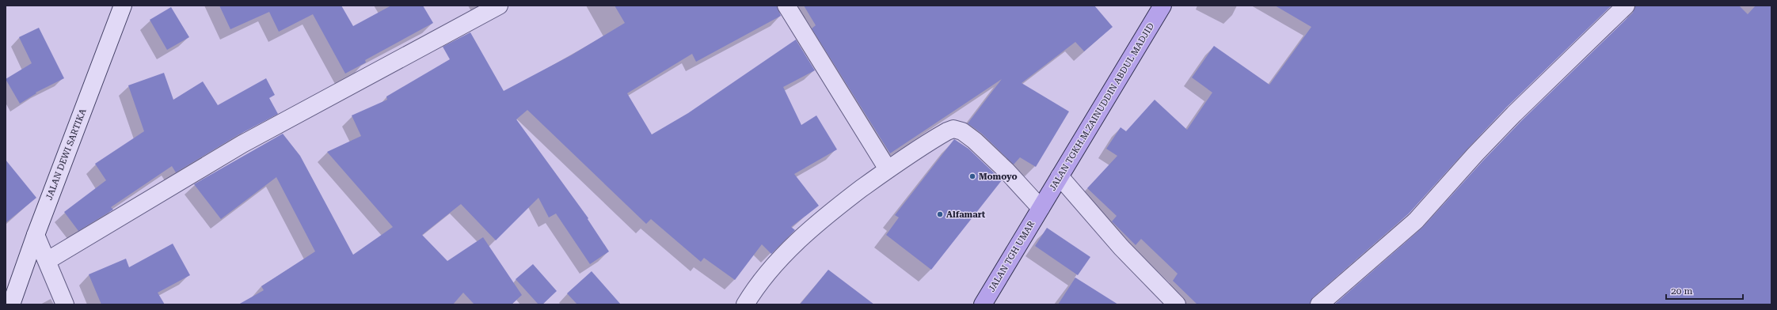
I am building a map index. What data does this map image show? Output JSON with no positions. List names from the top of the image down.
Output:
{
  "streets": {
    "main road": ["JALAN TGKH.M.ZAINUDDIN ABDUL MADJID", "JALAN TGH UMAR"],
    "street": ["JALAN DEWI SARTIKA"]
  },
  "crossings": [
    ["JALAN TGKH.M.ZAINUDDIN ABDUL MADJID", "JALAN TGH UMAR"]
  ],
  "places": ["Momoyo", "Alfamart"],
  "scale_bar": "20 m"
}
